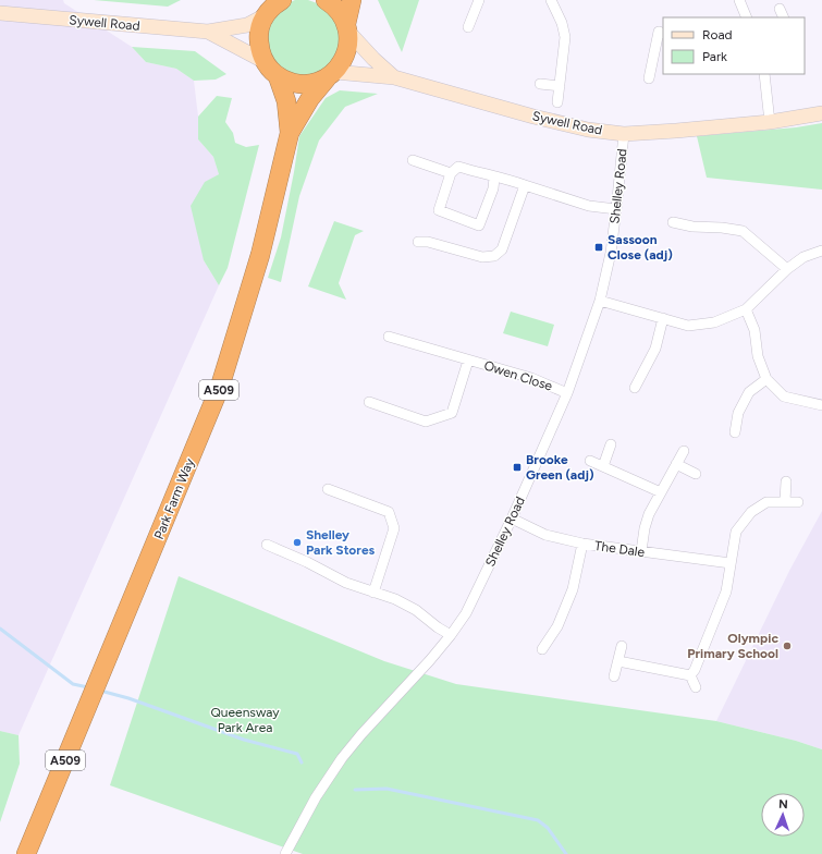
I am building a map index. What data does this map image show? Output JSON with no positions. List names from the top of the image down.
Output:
{
  "streets": {
    "highway": ["A509", "Park Farm Way"],
    "street": [
      "Sywell Road",
      "Shelley Road",
      "Owen Close",
      "The Dale"
    ]
  },
  "crossings": [
    ["Sywell Road", "Shelley Road"],
    ["Sywell Road", "Park Farm Way"],
    ["Shelley Road", "Owen Close"],
    ["Shelley Road", "The Dale"]
  ],
  "parks": ["Queensway Park Area"],
  "places": {
    "transit": ["Sassoon Close (adj)", "Brooke Green (adj)"],
    "other": ["Shelley Park Stores", "Olympic Primary School"]
  },
  "legend": ["Road", "Park"],
  "north": "top"
}
